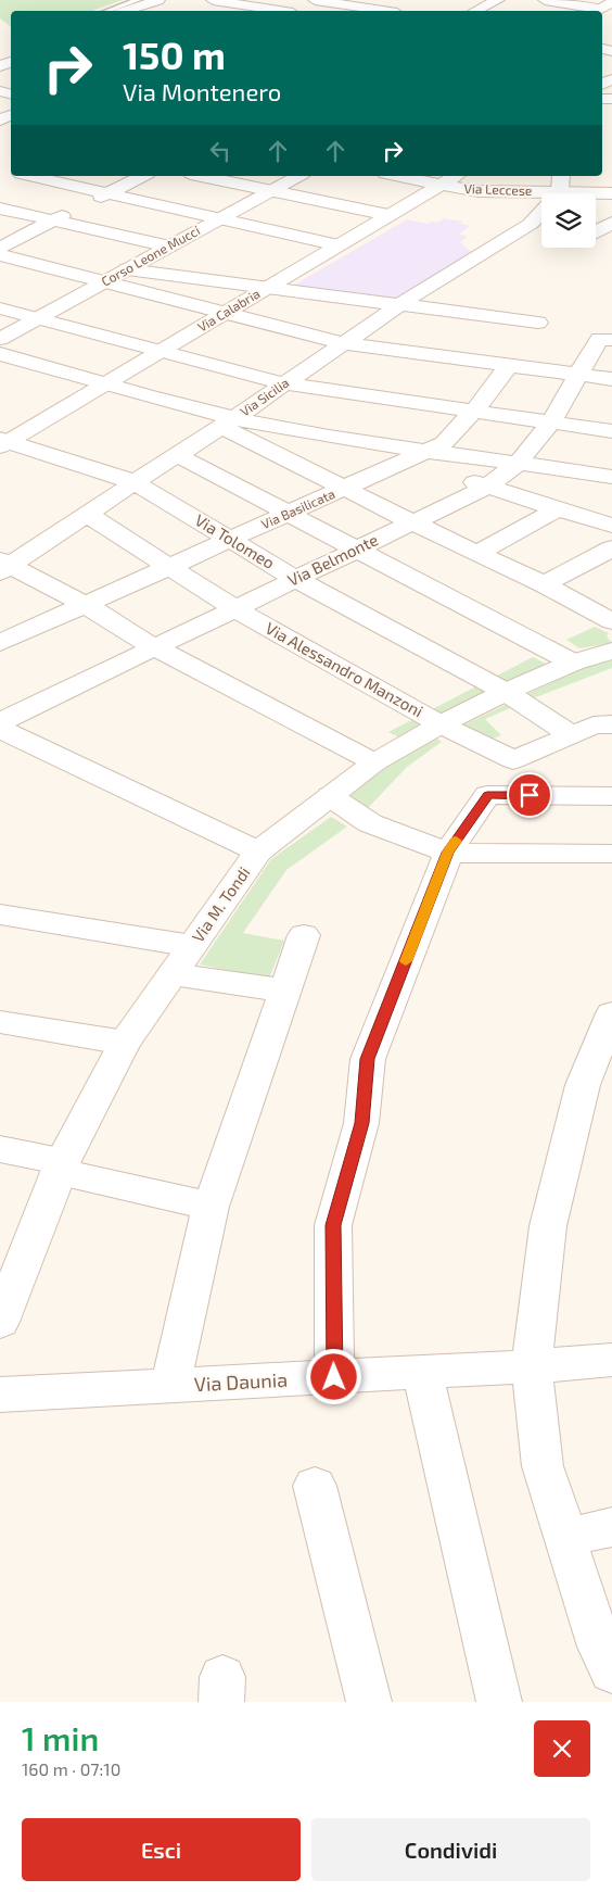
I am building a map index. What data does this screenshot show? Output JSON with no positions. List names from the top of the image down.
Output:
{
  "streets": {
    "street": [
      "Via Leccese",
      "Corso Leone Mucci",
      "Via Calabria",
      "Via Sicilia",
      "Via Basilicata",
      "Via Tolomeo",
      "Via Belmonte",
      "Via Alessandro Manzoni",
      "Via M. Tondi",
      "Via Daunia"
    ]
  },
  "crossings": [
    ["Via Leccese", "Via Calabria"],
    ["Via Leccese", "Via Sicilia"],
    ["Via Calabria", "Via Tolomeo"],
    ["Via Sicilia", "Via Tolomeo"],
    ["Via Sicilia", "Via Alessandro Manzoni"],
    ["Via Basilicata", "Via Tolomeo"],
    ["Via Basilicata", "Via Alessandro Manzoni"],
    ["Via Tolomeo", "Via Belmonte"],
    ["Via Tolomeo", "Via Alessandro Manzoni"],
    ["Via Tolomeo", "Via M. Tondi"],
    ["Via Belmonte", "Via Alessandro Manzoni"],
    ["Via Alessandro Manzoni", "Via M. Tondi"]
  ],
  "page": {
    "turn": ["150 m", "Via Montenero"],
    "heading": ["1 min", "160 m · 07:10"],
    "buttons": ["Esci", "Condividi"]
  }
}
